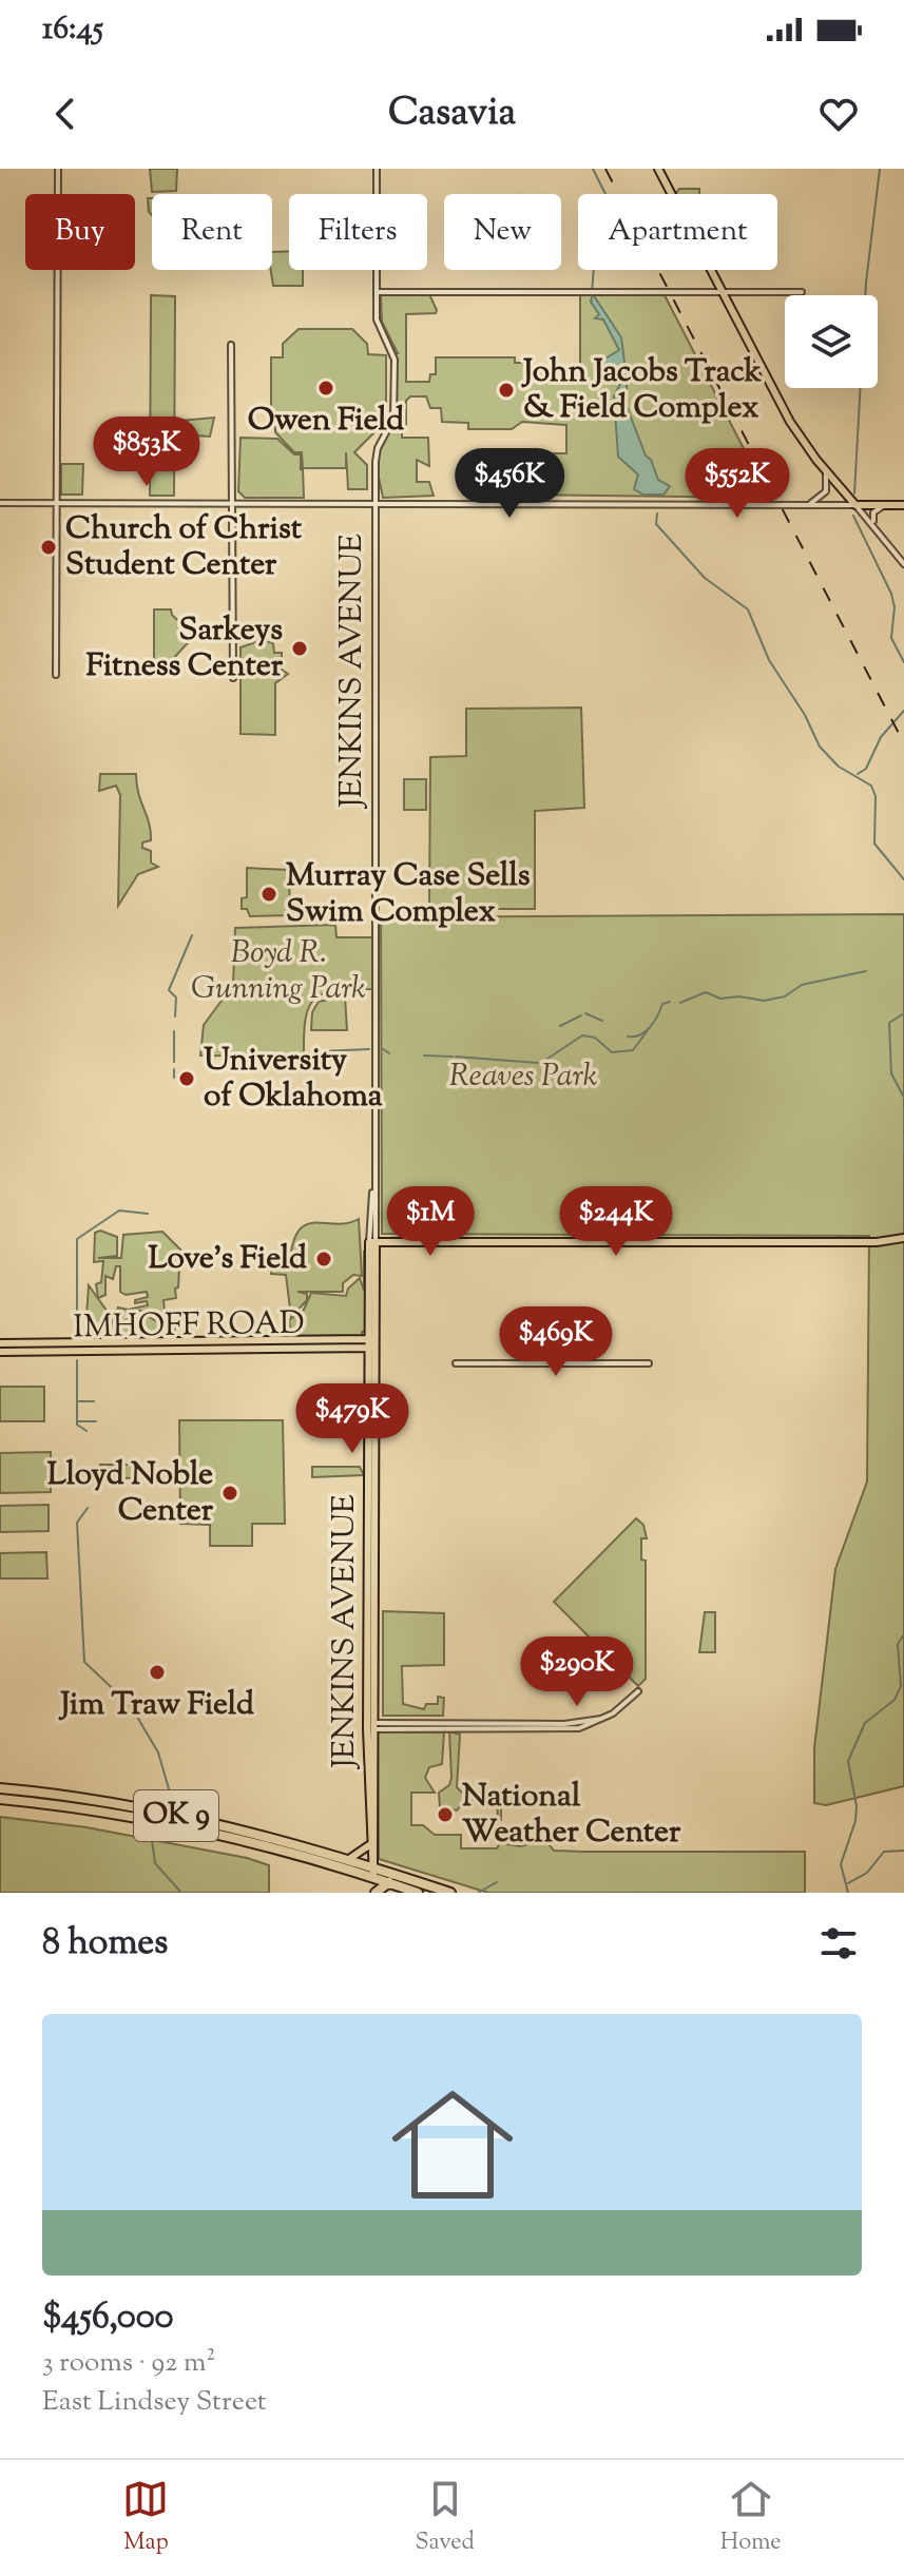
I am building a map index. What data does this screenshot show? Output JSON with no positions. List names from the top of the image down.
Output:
{
  "streets": {
    "highway": ["OK 9"],
    "main road": ["JENKINS AVENUE", "IMHOFF ROAD"]
  },
  "crossings": [
    ["JENKINS AVENUE", "IMHOFF ROAD"],
    ["JENKINS AVENUE", "OK 9"]
  ],
  "parks": ["Boyd R. Gunning Park", "Reaves Park"],
  "places": [
    "Owen Field",
    "John Jacobs Track & Field Complex",
    "Church of Christ Student Center",
    "Sarkeys Fitness Center",
    "Murray Case Sells Swim Complex",
    "University of Oklahoma",
    "Love's Field",
    "Lloyd Noble Center",
    "Jim Traw Field",
    "National Weather Center"
  ],
  "page": {
    "status": "16:45",
    "header": "Casavia",
    "chip": [
      "Buy",
      "Rent",
      "Filters",
      "New",
      "Apartment"
    ],
    "price": [
      "$853K",
      "$456K",
      "$552K",
      "$1M",
      "$244K",
      "$469K",
      "$479K",
      "$290K"
    ],
    "heading": "8 homes",
    "list": [
      {
        "name": "$456,000",
        "note": "3 rooms · 92 m² · East Lindsey Street"
      }
    ],
    "tabs": ["Map", "Saved", "Home"]
  }
}
